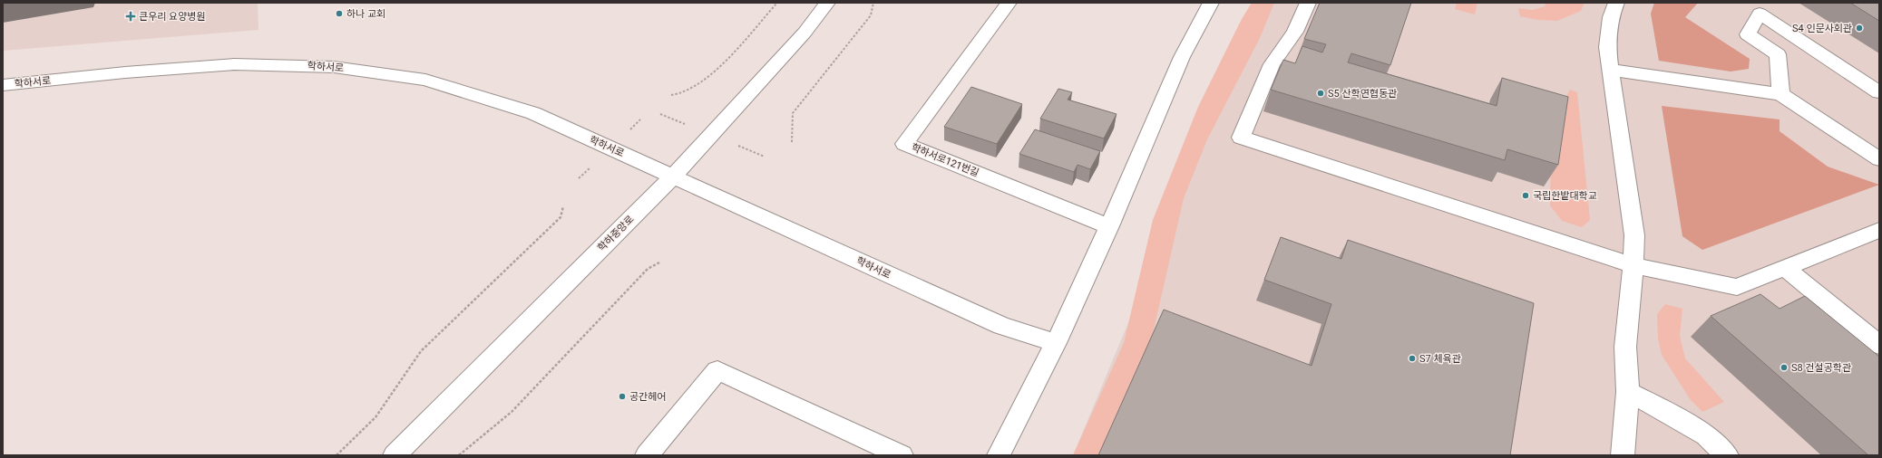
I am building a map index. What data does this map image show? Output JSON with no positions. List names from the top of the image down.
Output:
{
  "streets": {
    "street": ["학하서로", "학하서로121번길", "학하중앙로"]
  },
  "crossings": [
    ["학하서로", "학하중앙로"]
  ],
  "places": {
    "other": [
      "하나 교회",
      "S4 인문사회관",
      "S5 산학연협동관",
      "국립한밭대학교",
      "S7 체육관",
      "S8 건설공학관",
      "공간헤어"
    ],
    "health": ["큰우리 요양병원"]
  }
}
